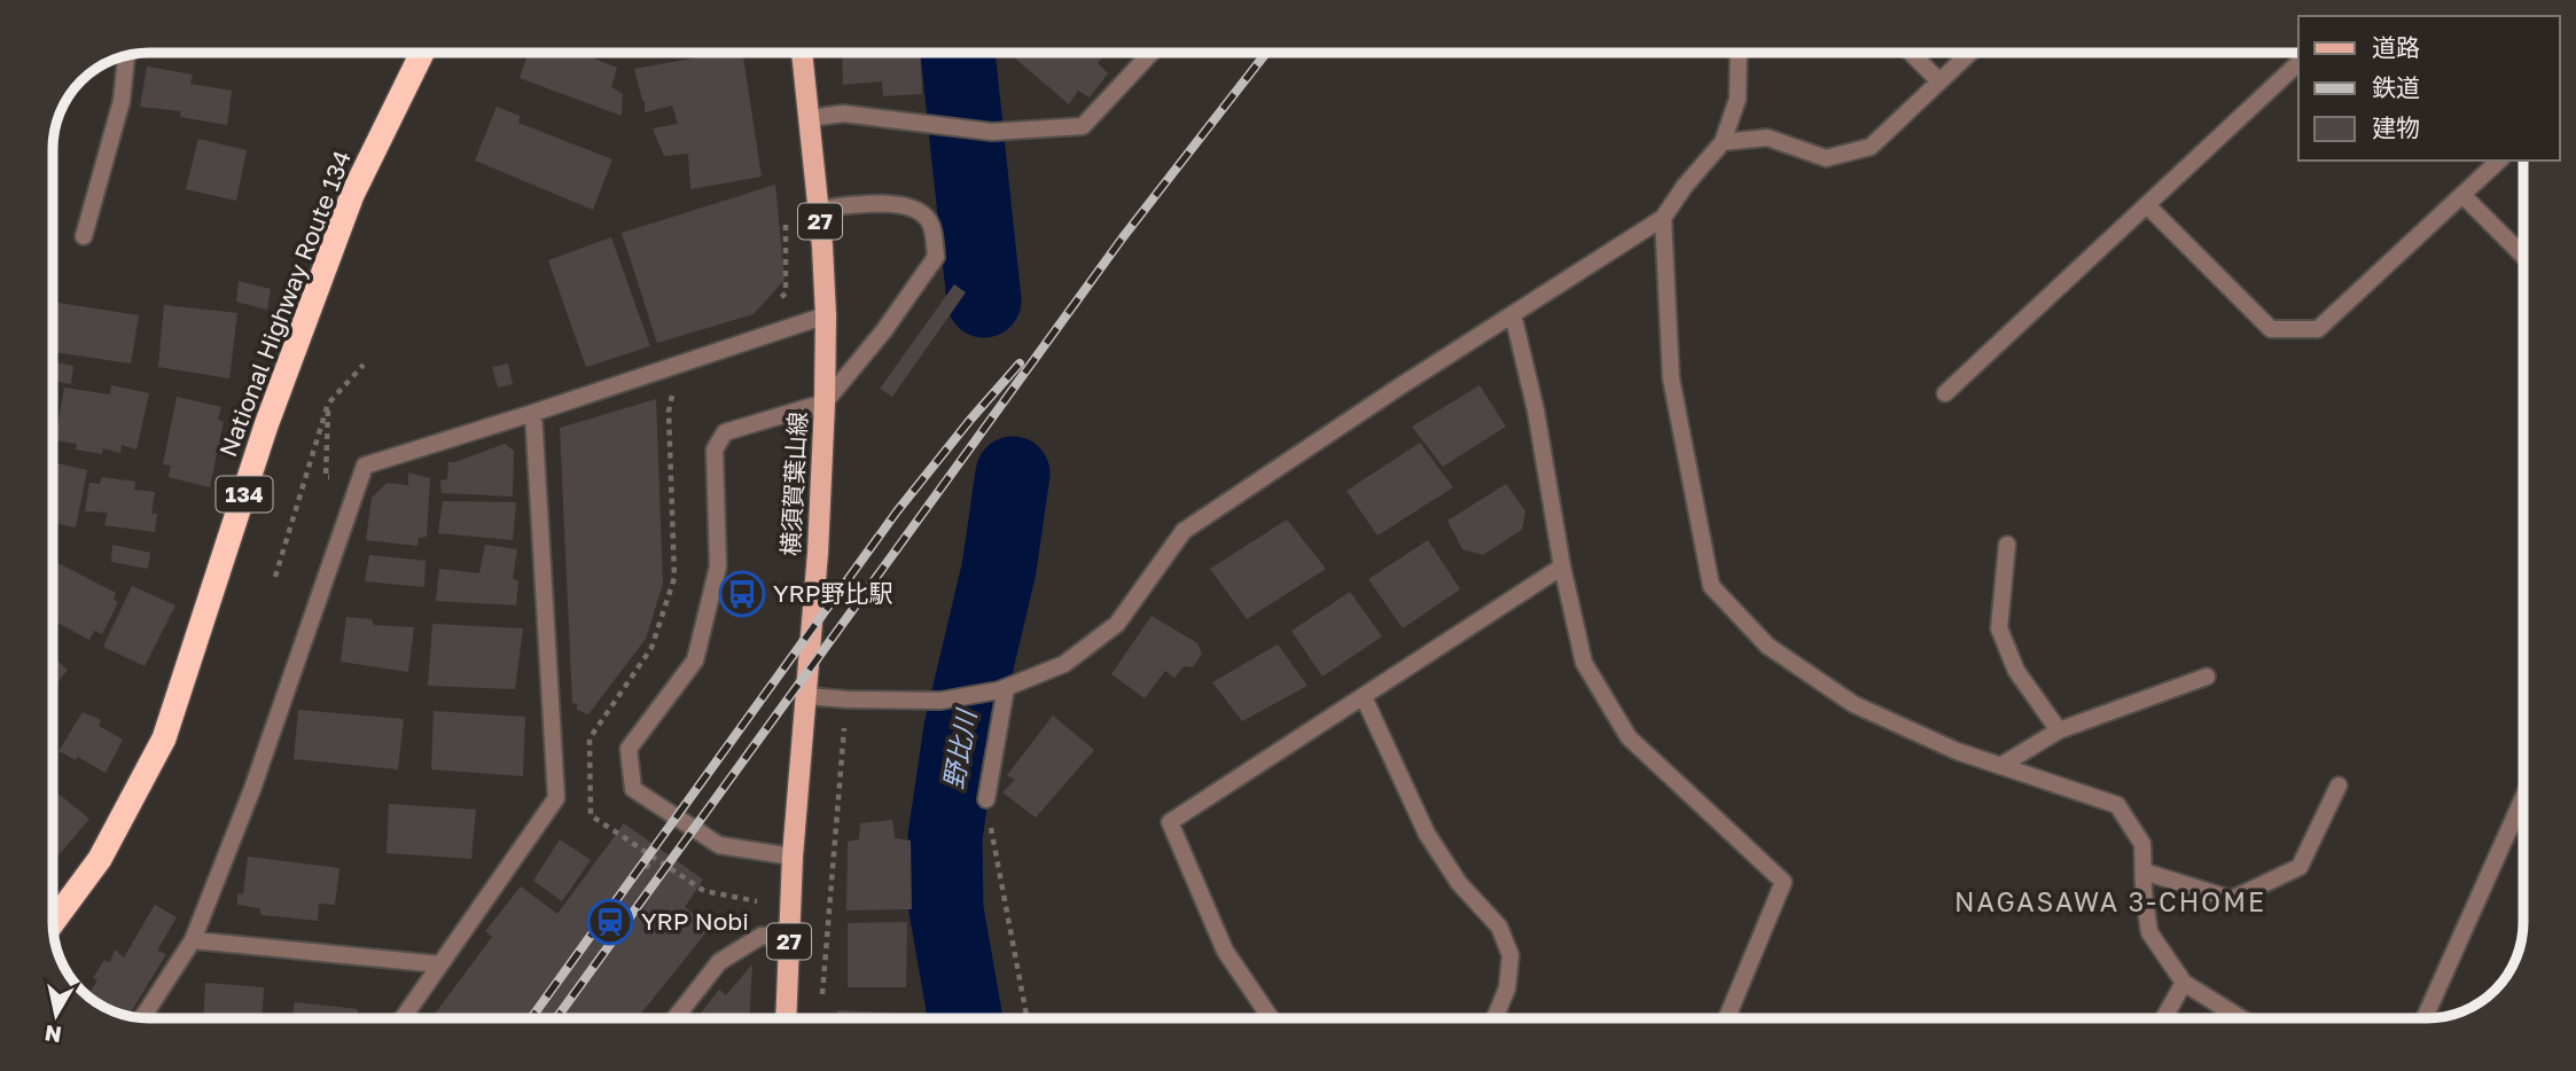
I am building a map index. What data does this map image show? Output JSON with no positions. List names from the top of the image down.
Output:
{
  "streets": {
    "highway": ["National Highway Route 134", "134"],
    "main road": ["27", "横須賀葉山線"]
  },
  "districts": ["NAGASAWA 3-CHOME"],
  "water": ["野比川"],
  "places": {
    "bus stop": ["YRP野比駅"],
    "station": ["YRP Nobi"]
  },
  "legend": ["道路", "鉄道", "建物"],
  "north": "bottom"
}
